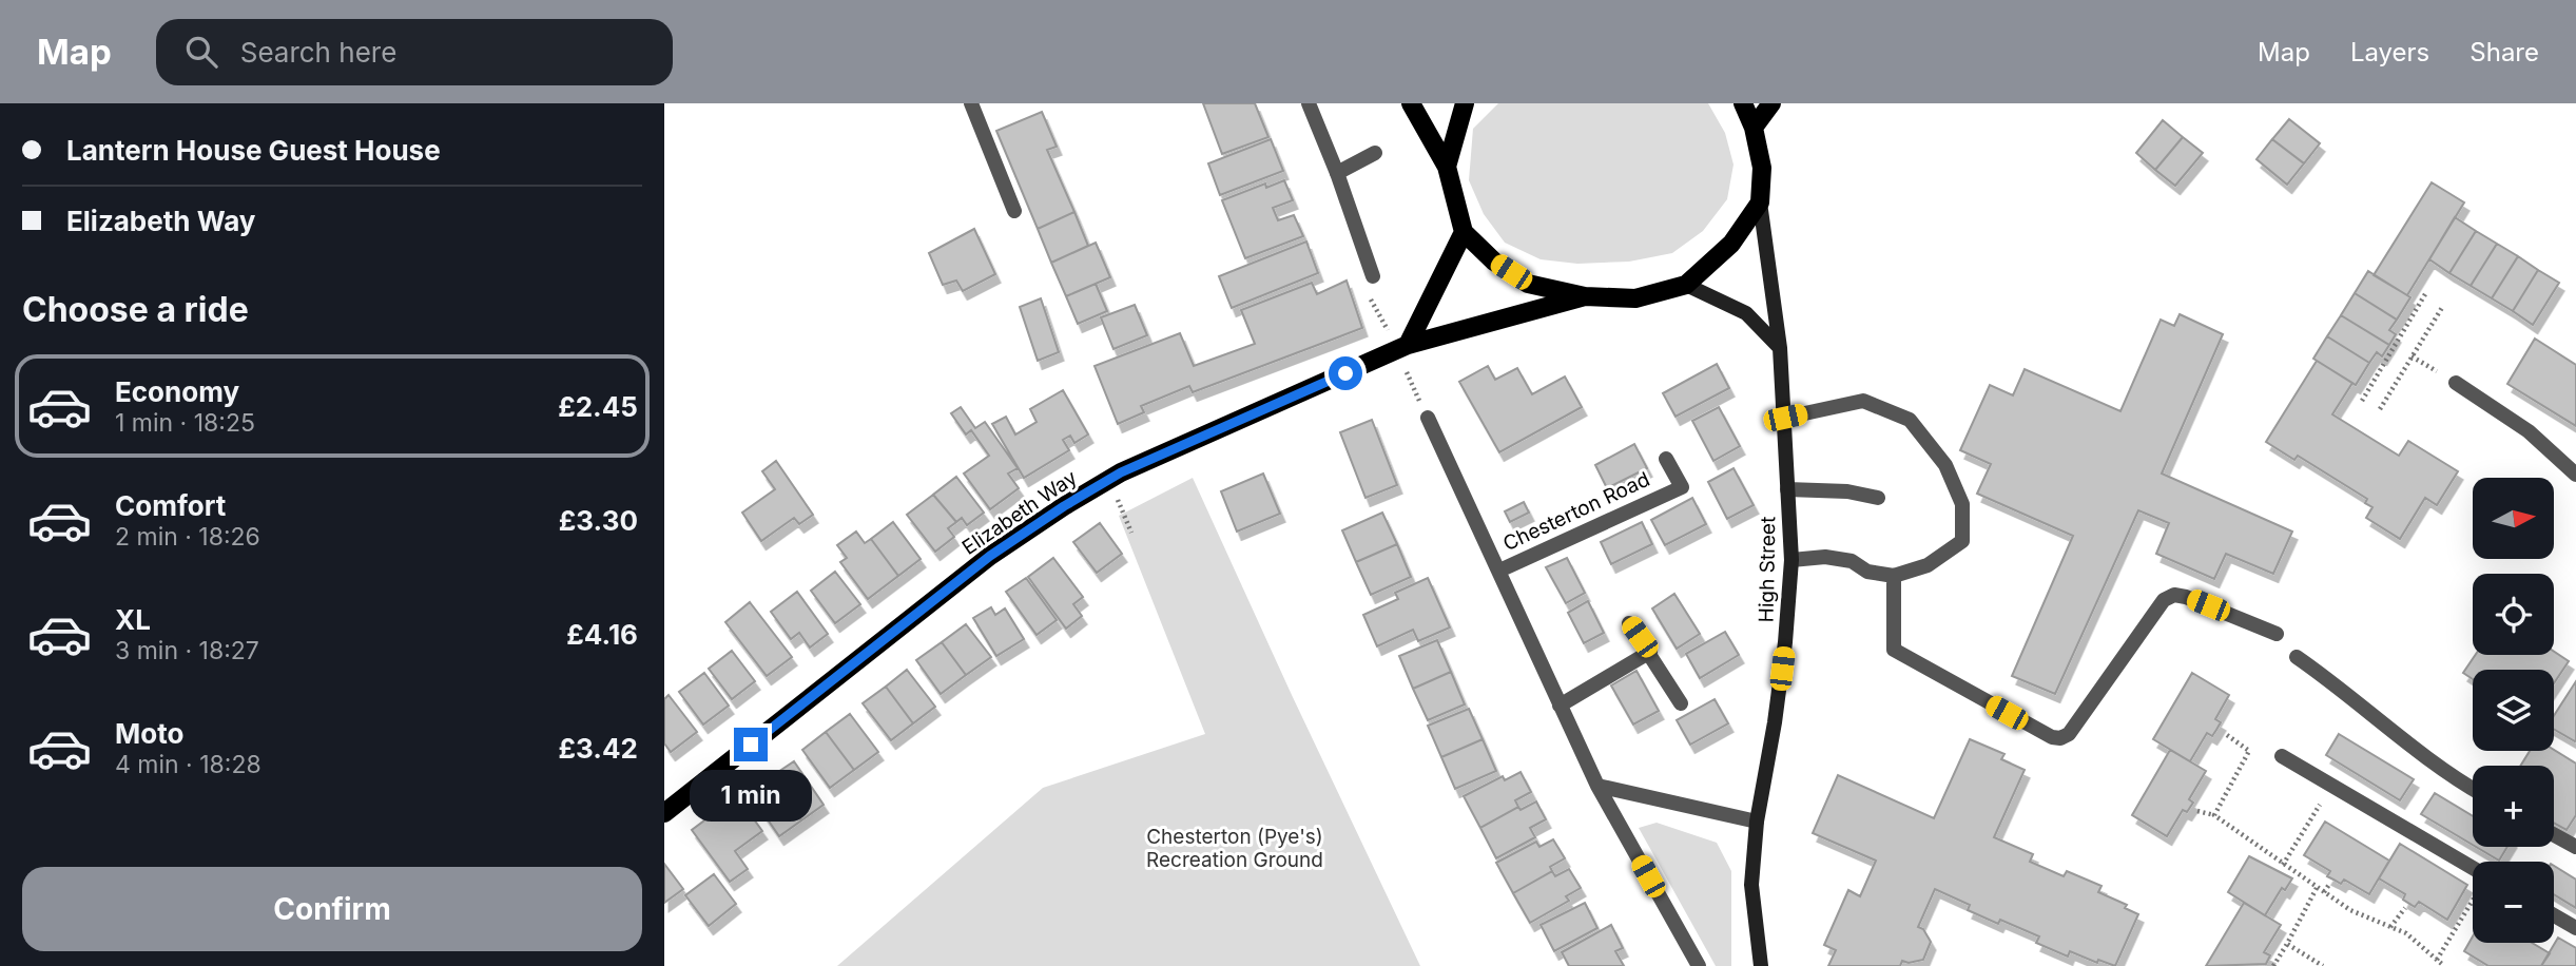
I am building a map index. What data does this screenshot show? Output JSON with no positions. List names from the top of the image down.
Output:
{
  "streets": {
    "main road": ["Elizabeth Way"],
    "street": ["Chesterton Road", "High Street"]
  },
  "parks": ["Chesterton (Pye's) Recreation Ground"],
  "north": "right",
  "page": {
    "header": "Map",
    "search": "Search here",
    "nav": ["Map", "Layers", "Share"],
    "banner": ["Lantern House Guest House", "Elizabeth Way"],
    "heading": "Choose a ride",
    "list": [
      {
        "name": "Economy",
        "note": "1 min · 18:25",
        "value": "£2.45"
      },
      {
        "name": "Comfort",
        "note": "2 min · 18:26",
        "value": "£3.30"
      },
      {
        "name": "XL",
        "note": "3 min · 18:27",
        "value": "£4.16"
      },
      {
        "name": "Moto",
        "note": "4 min · 18:28",
        "value": "£3.42"
      }
    ],
    "map_buttons": ["+", "−"],
    "bubble": "1 min",
    "buttons": "Confirm"
  }
}
